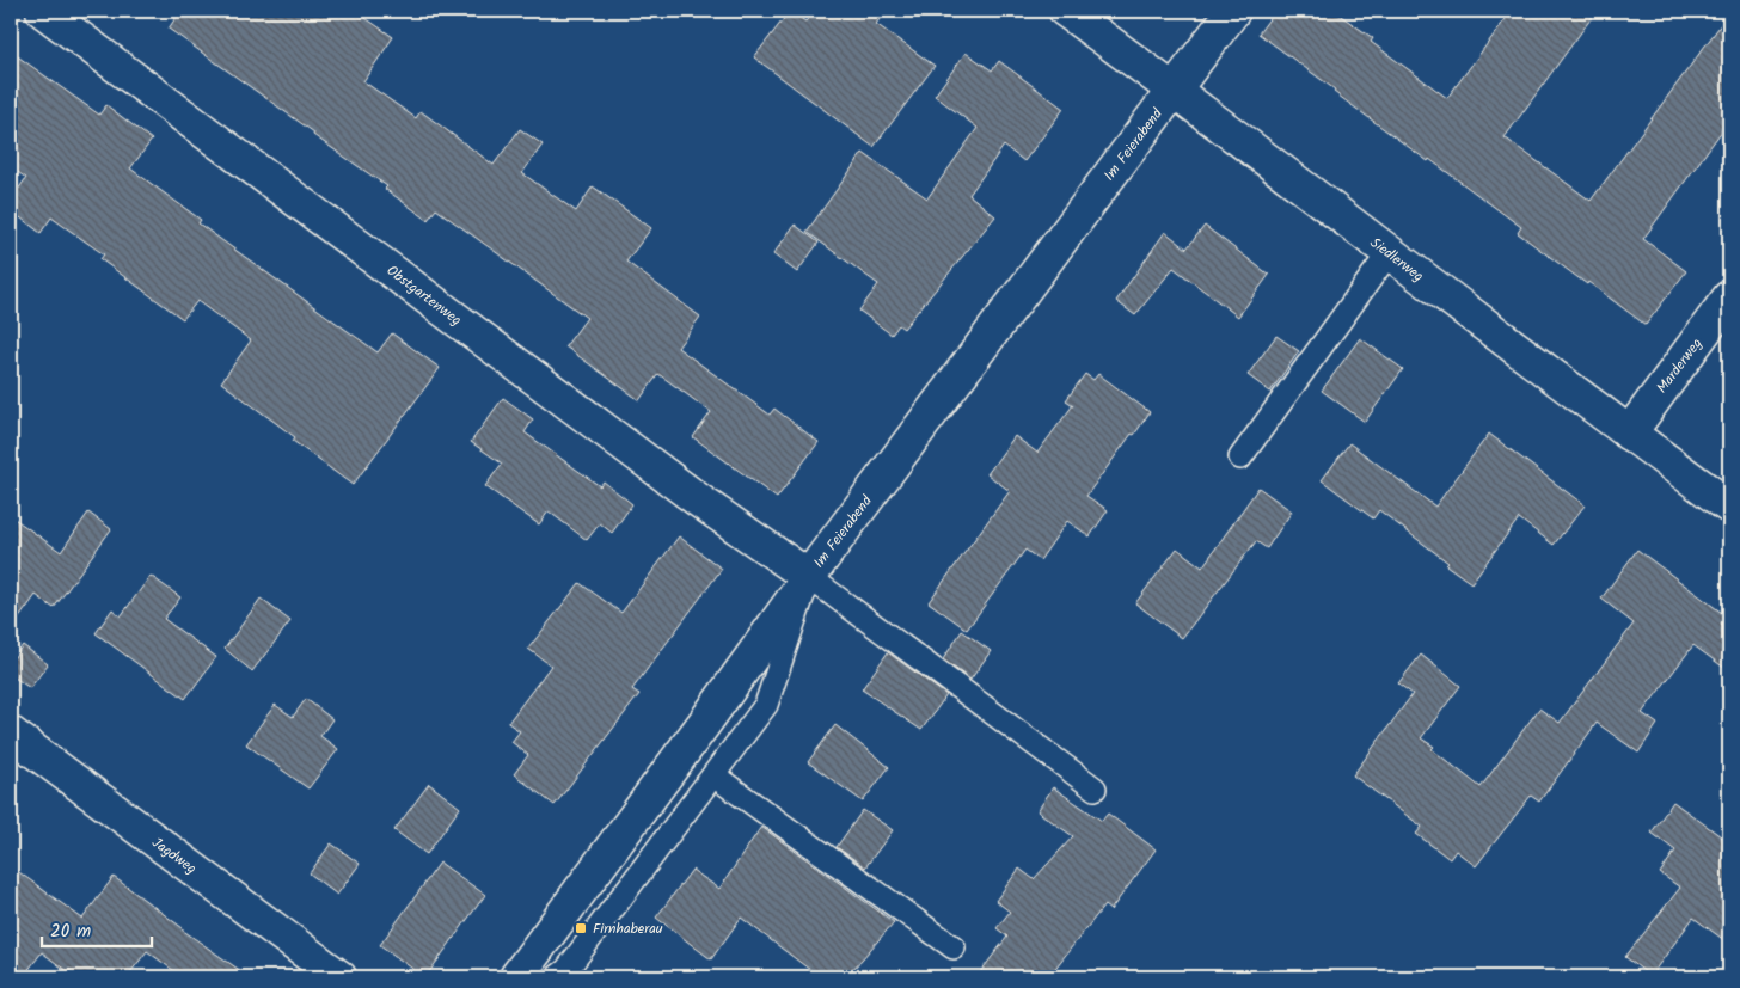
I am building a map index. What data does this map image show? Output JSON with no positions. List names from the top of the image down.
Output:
{
  "streets": {
    "street": [
      "Im Feierabend",
      "Siedlerweg",
      "Obstgartenweg",
      "Marderweg",
      "Jagdweg"
    ]
  },
  "crossings": [
    ["Im Feierabend", "Siedlerweg"],
    ["Im Feierabend", "Obstgartenweg"],
    ["Siedlerweg", "Marderweg"]
  ],
  "places": {
    "transit": ["Firnhaberau"]
  },
  "scale_bar": "20 m"
}
